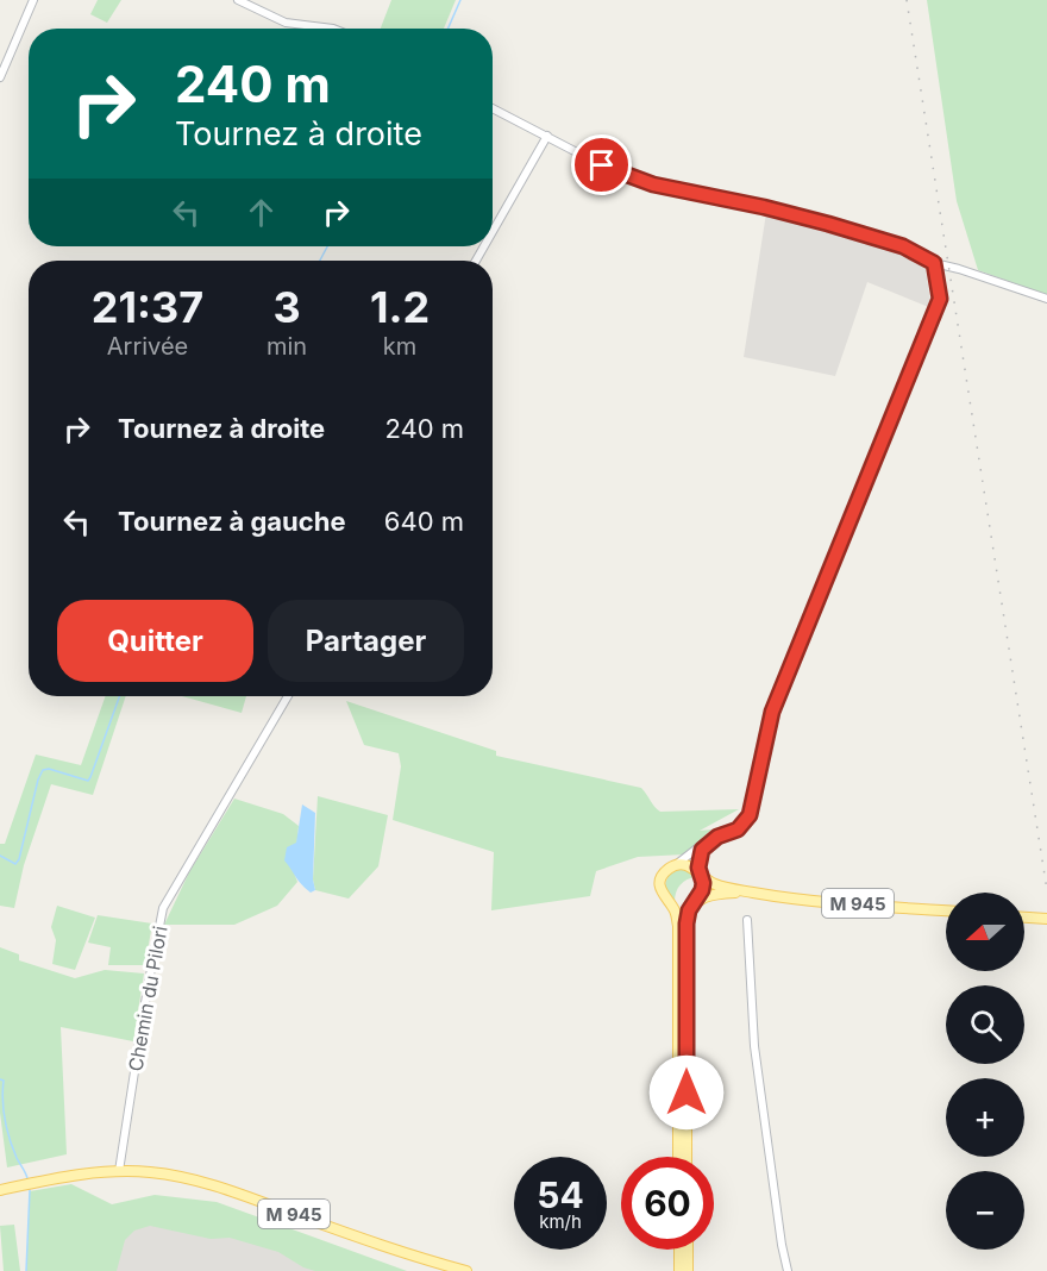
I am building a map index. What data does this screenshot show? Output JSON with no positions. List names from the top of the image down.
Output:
{
  "streets": {
    "main road": ["M 945"],
    "street": ["Chemin du Pilori"]
  },
  "crossings": [
    ["M 945", "Chemin du Pilori"]
  ],
  "north": "left",
  "page": {
    "turn": ["240 m", "Tournez à droite"],
    "eta": [
      "21:37",
      "Arrivée",
      "3",
      "min",
      "1.2",
      "km"
    ],
    "list": [
      {
        "name": "Tournez à droite",
        "value": "240 m"
      },
      {
        "name": "Tournez à gauche",
        "value": "640 m"
      }
    ],
    "buttons": ["Quitter", "Partager"],
    "map_buttons": ["+", "−"],
    "speed": "54 km/h",
    "limit": "60"
  }
}
